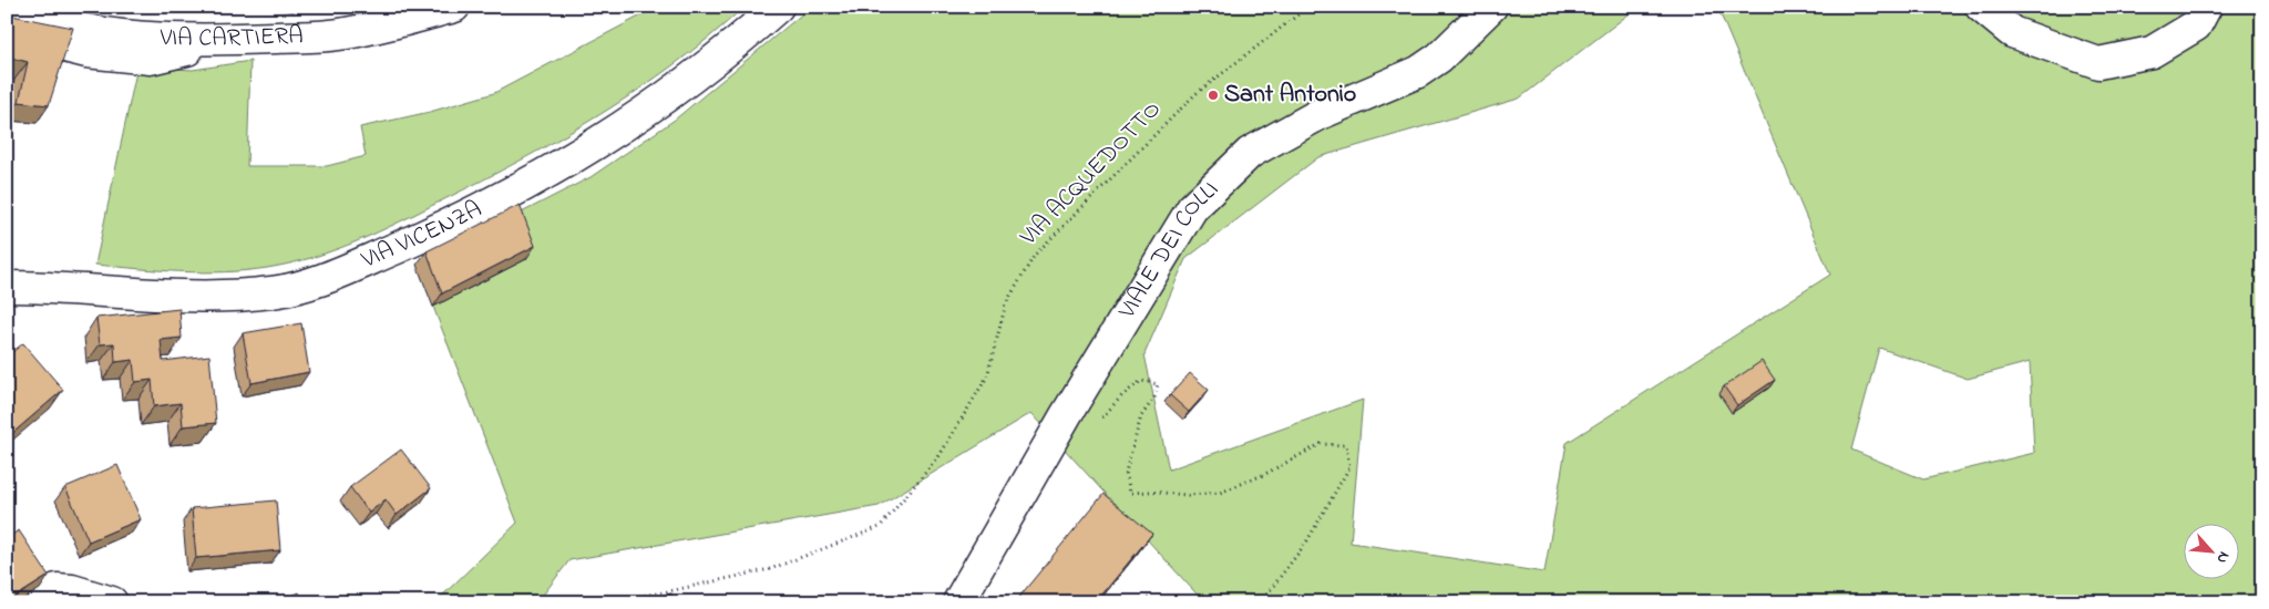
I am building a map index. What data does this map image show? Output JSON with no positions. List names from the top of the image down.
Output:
{
  "streets": {
    "main road": ["VIA CARTIERA", "VIA VICENZA", "VIALE DEI COLLI"],
    "path": ["VIA ACQUEDOTTO"]
  },
  "places": ["Sant Antonio"],
  "north": "bottom right"
}
